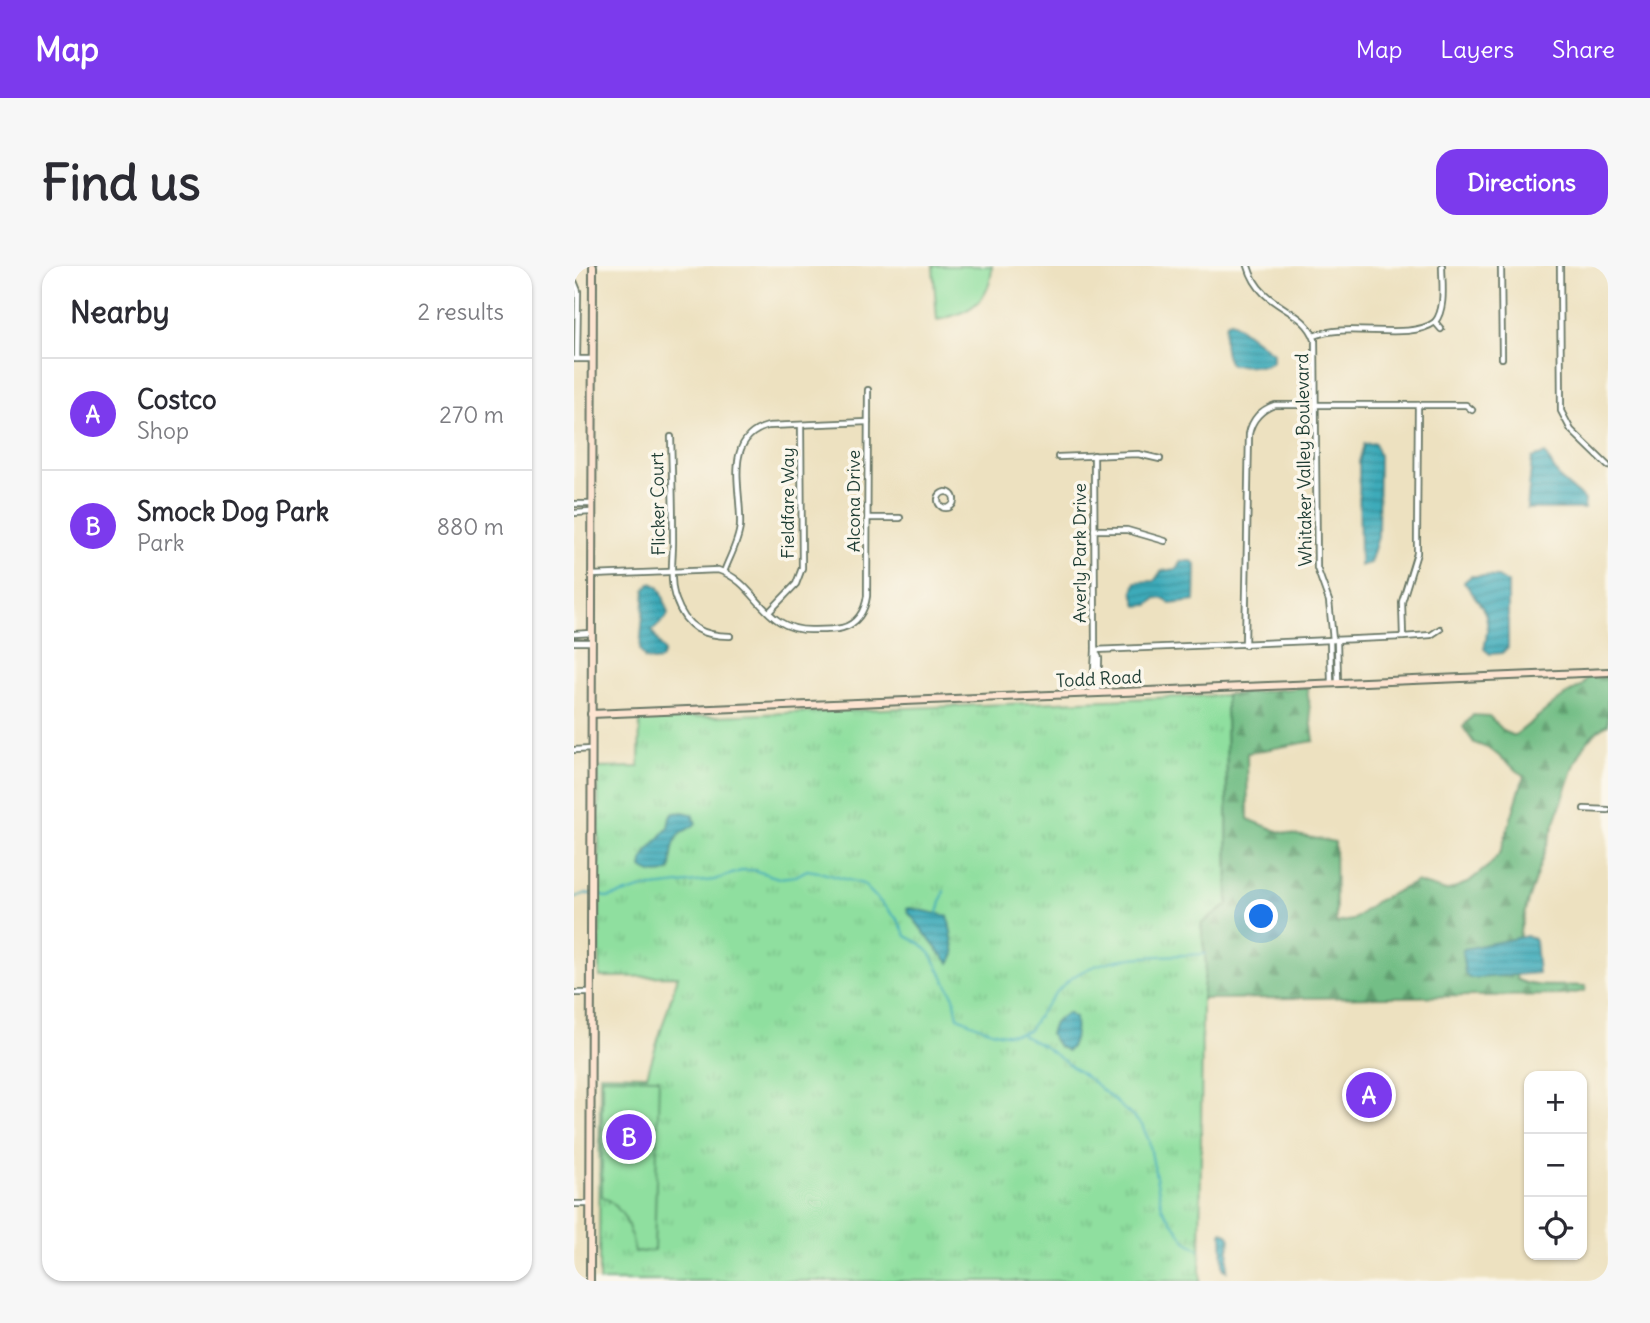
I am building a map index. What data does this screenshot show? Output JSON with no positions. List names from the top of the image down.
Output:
{
  "streets": {
    "street": [
      "Whitaker Valley Boulevard",
      "Alcona Drive",
      "Fieldfare Way",
      "Flicker Court",
      "Averly Park Drive",
      "Todd Road"
    ]
  },
  "crossings": [
    ["Whitaker Valley Boulevard", "Todd Road"],
    ["Alcona Drive", "Fieldfare Way"],
    ["Averly Park Drive", "Todd Road"]
  ],
  "page": {
    "header": "Map",
    "nav": ["Map", "Layers", "Share"],
    "buttons": "Directions",
    "title": "Find us",
    "heading": ["Nearby", "2 results"],
    "list": [
      {
        "mark": "A",
        "name": "Costco",
        "note": "Shop",
        "value": "270 m"
      },
      {
        "mark": "B",
        "name": "Smock Dog Park",
        "note": "Park",
        "value": "880 m"
      }
    ],
    "pins": ["A", "B"],
    "map_buttons": ["+", "−"]
  }
}
